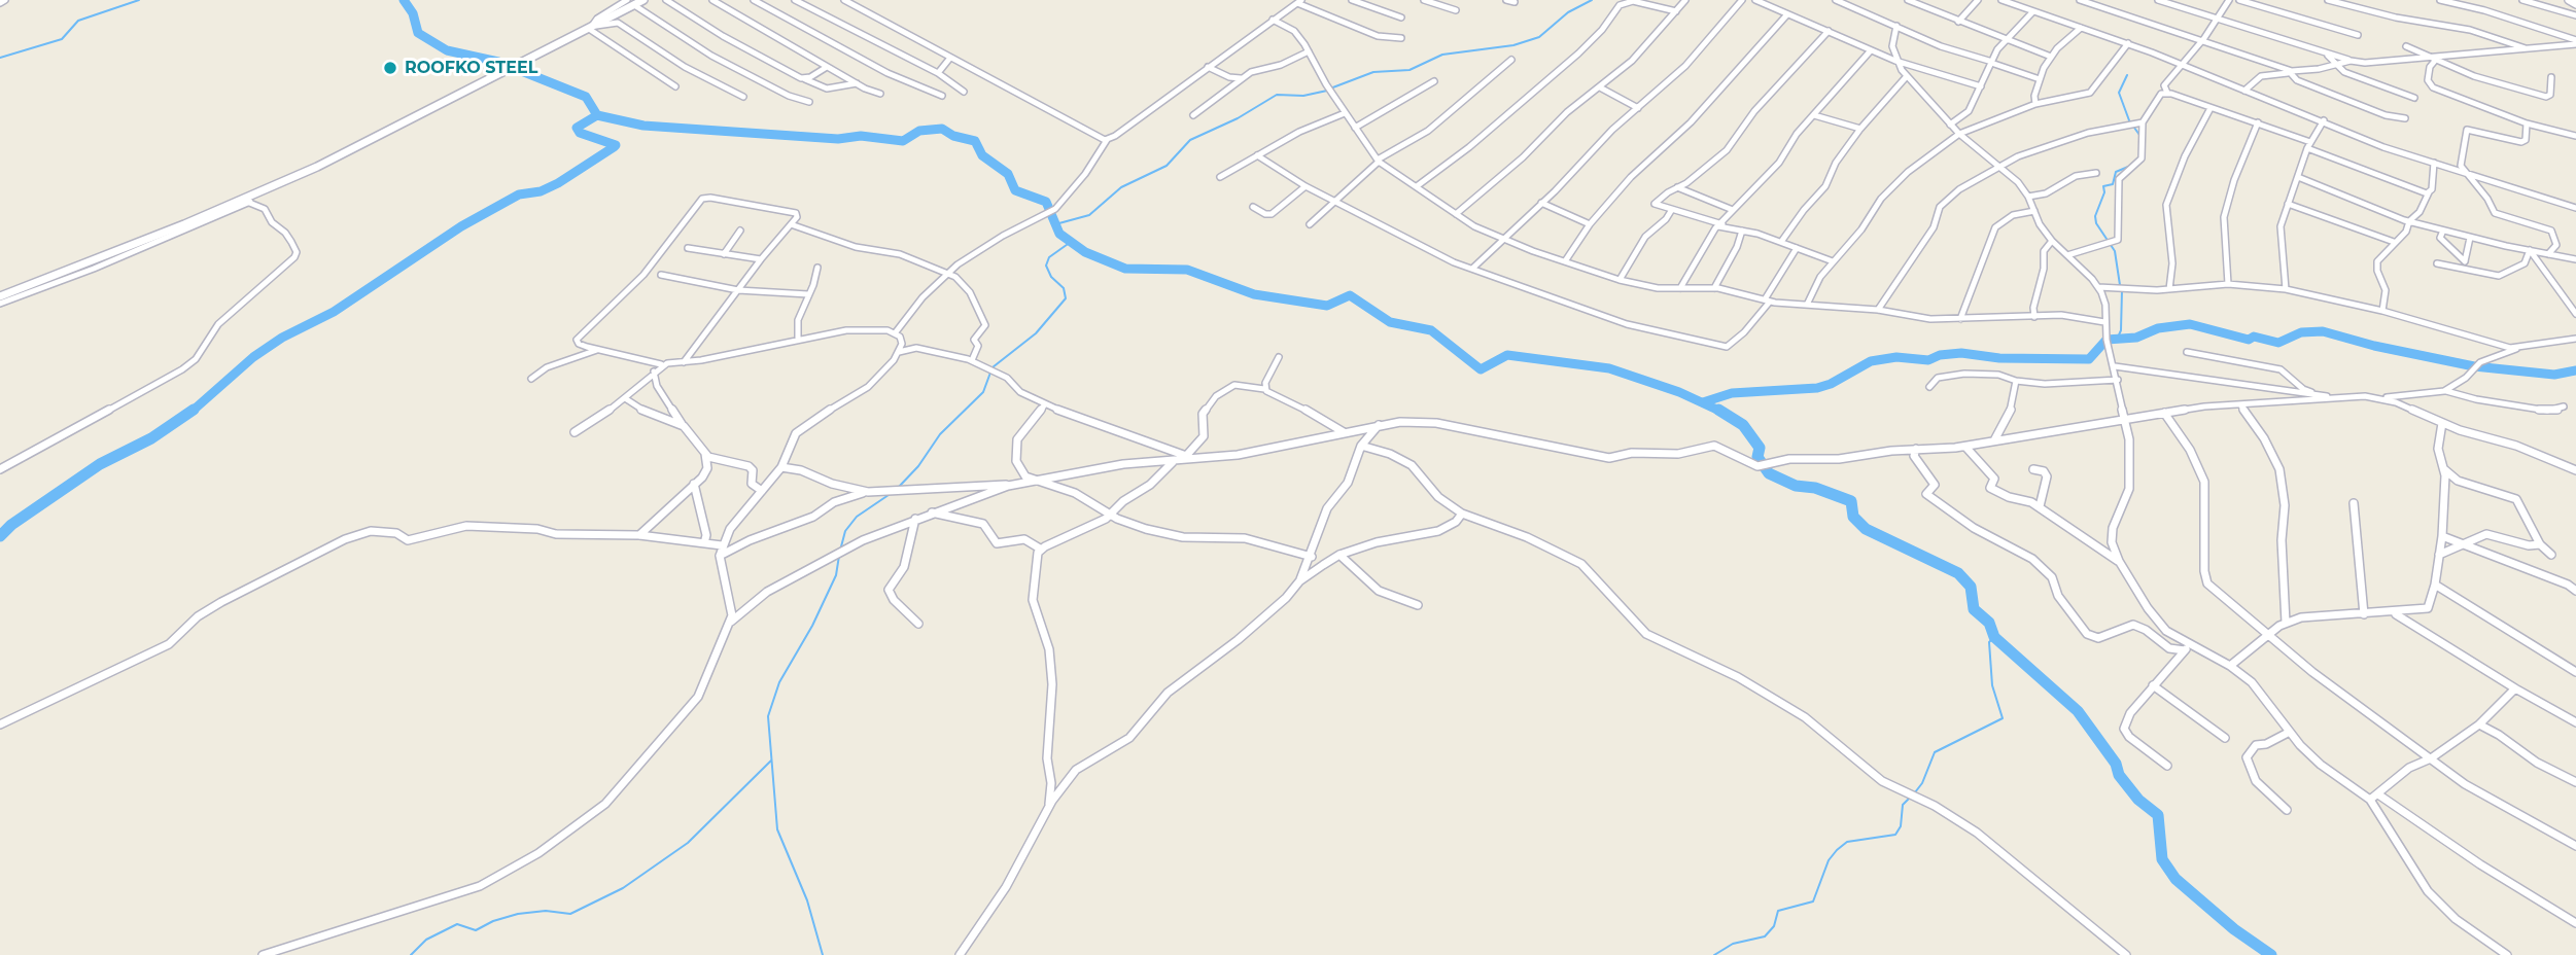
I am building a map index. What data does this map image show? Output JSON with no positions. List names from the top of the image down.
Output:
{
  "places": ["ROOFKO STEEL"]
}
